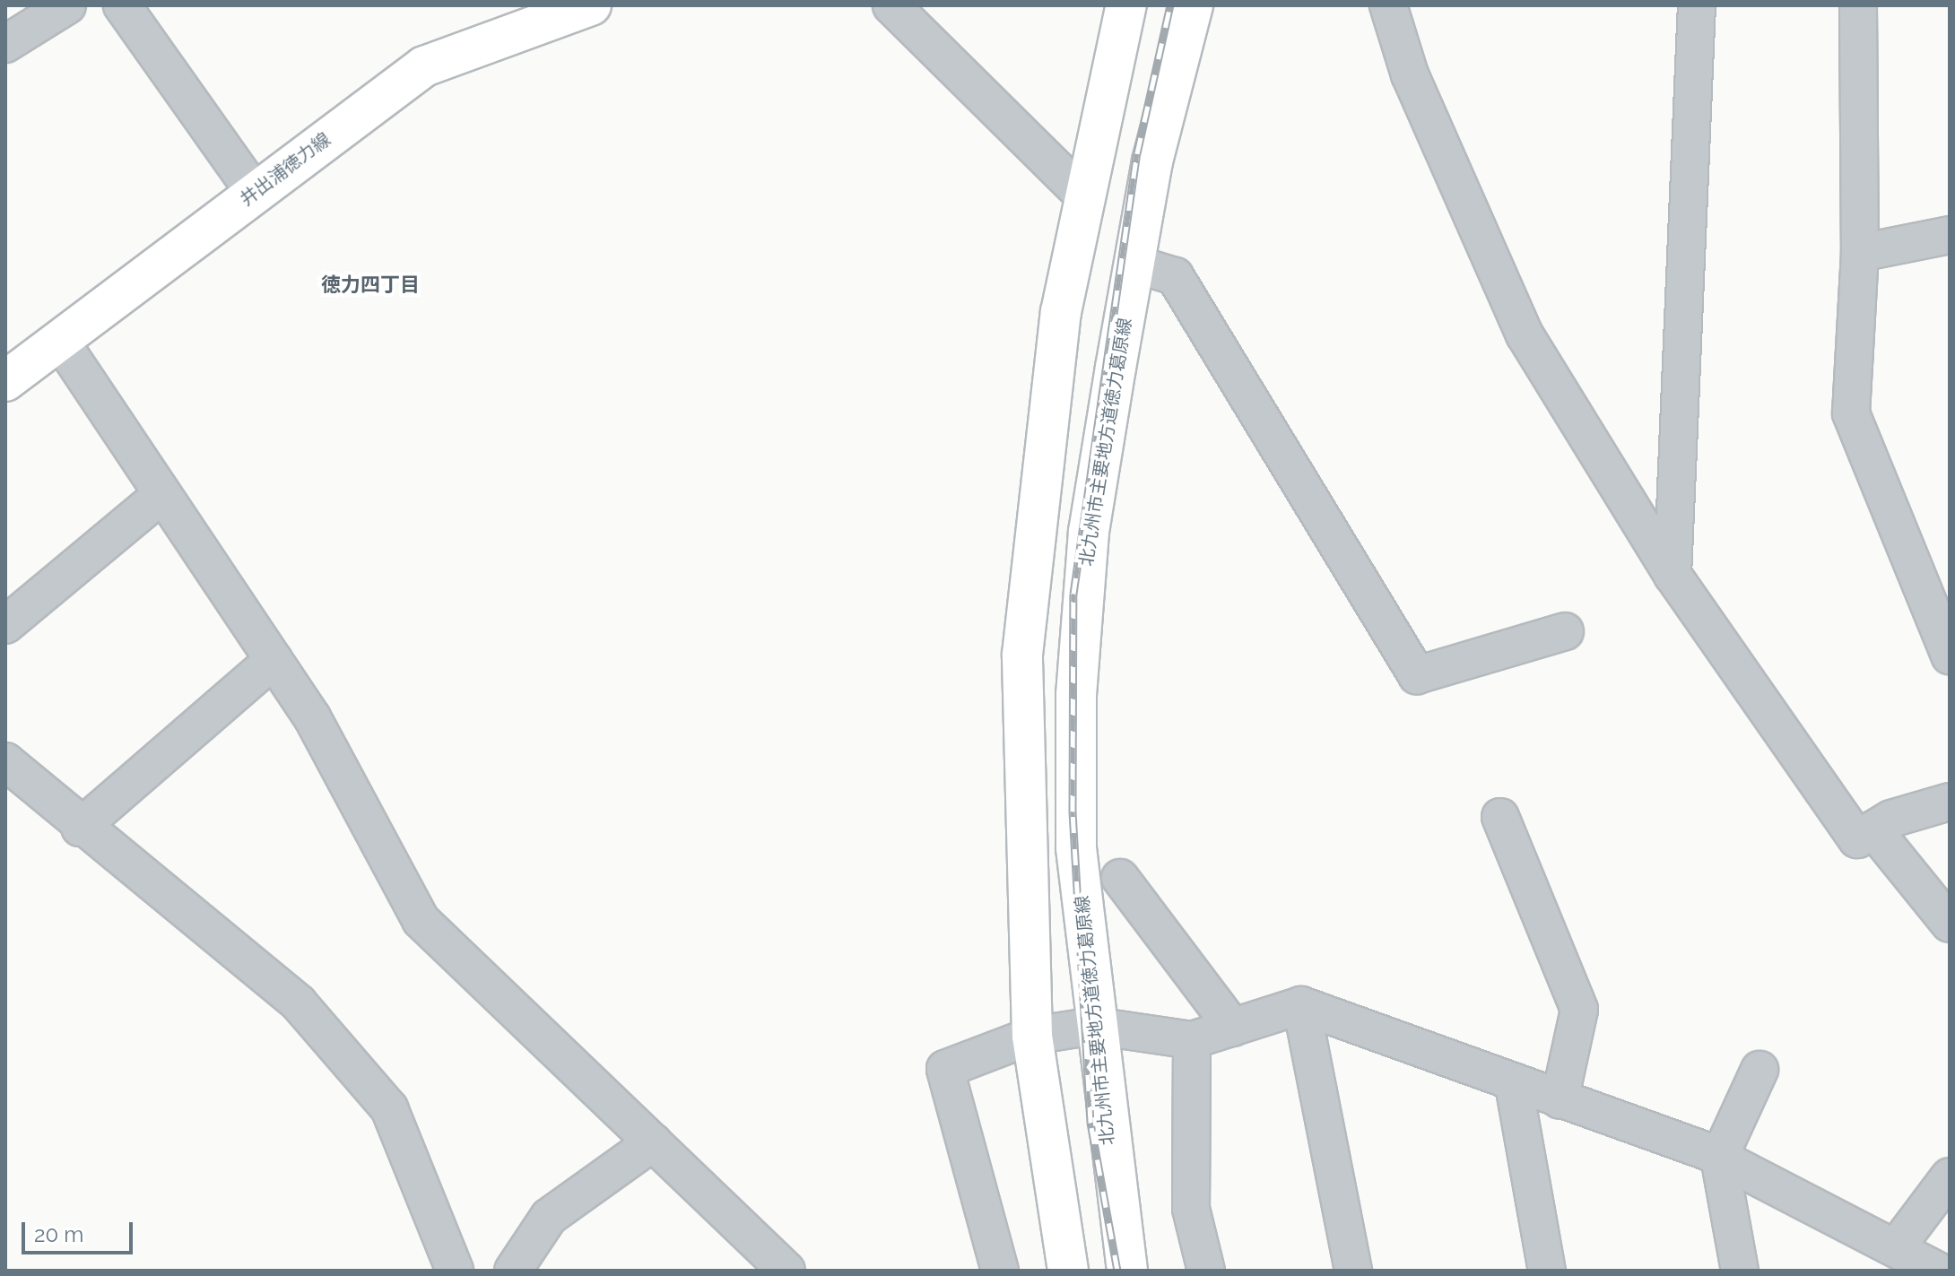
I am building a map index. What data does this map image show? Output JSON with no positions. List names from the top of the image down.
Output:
{
  "streets": {
    "main road": ["井出浦徳力線", "北九州市主要地方道徳力葛原線"]
  },
  "districts": ["徳力四丁目"],
  "scale_bar": "20 m"
}
